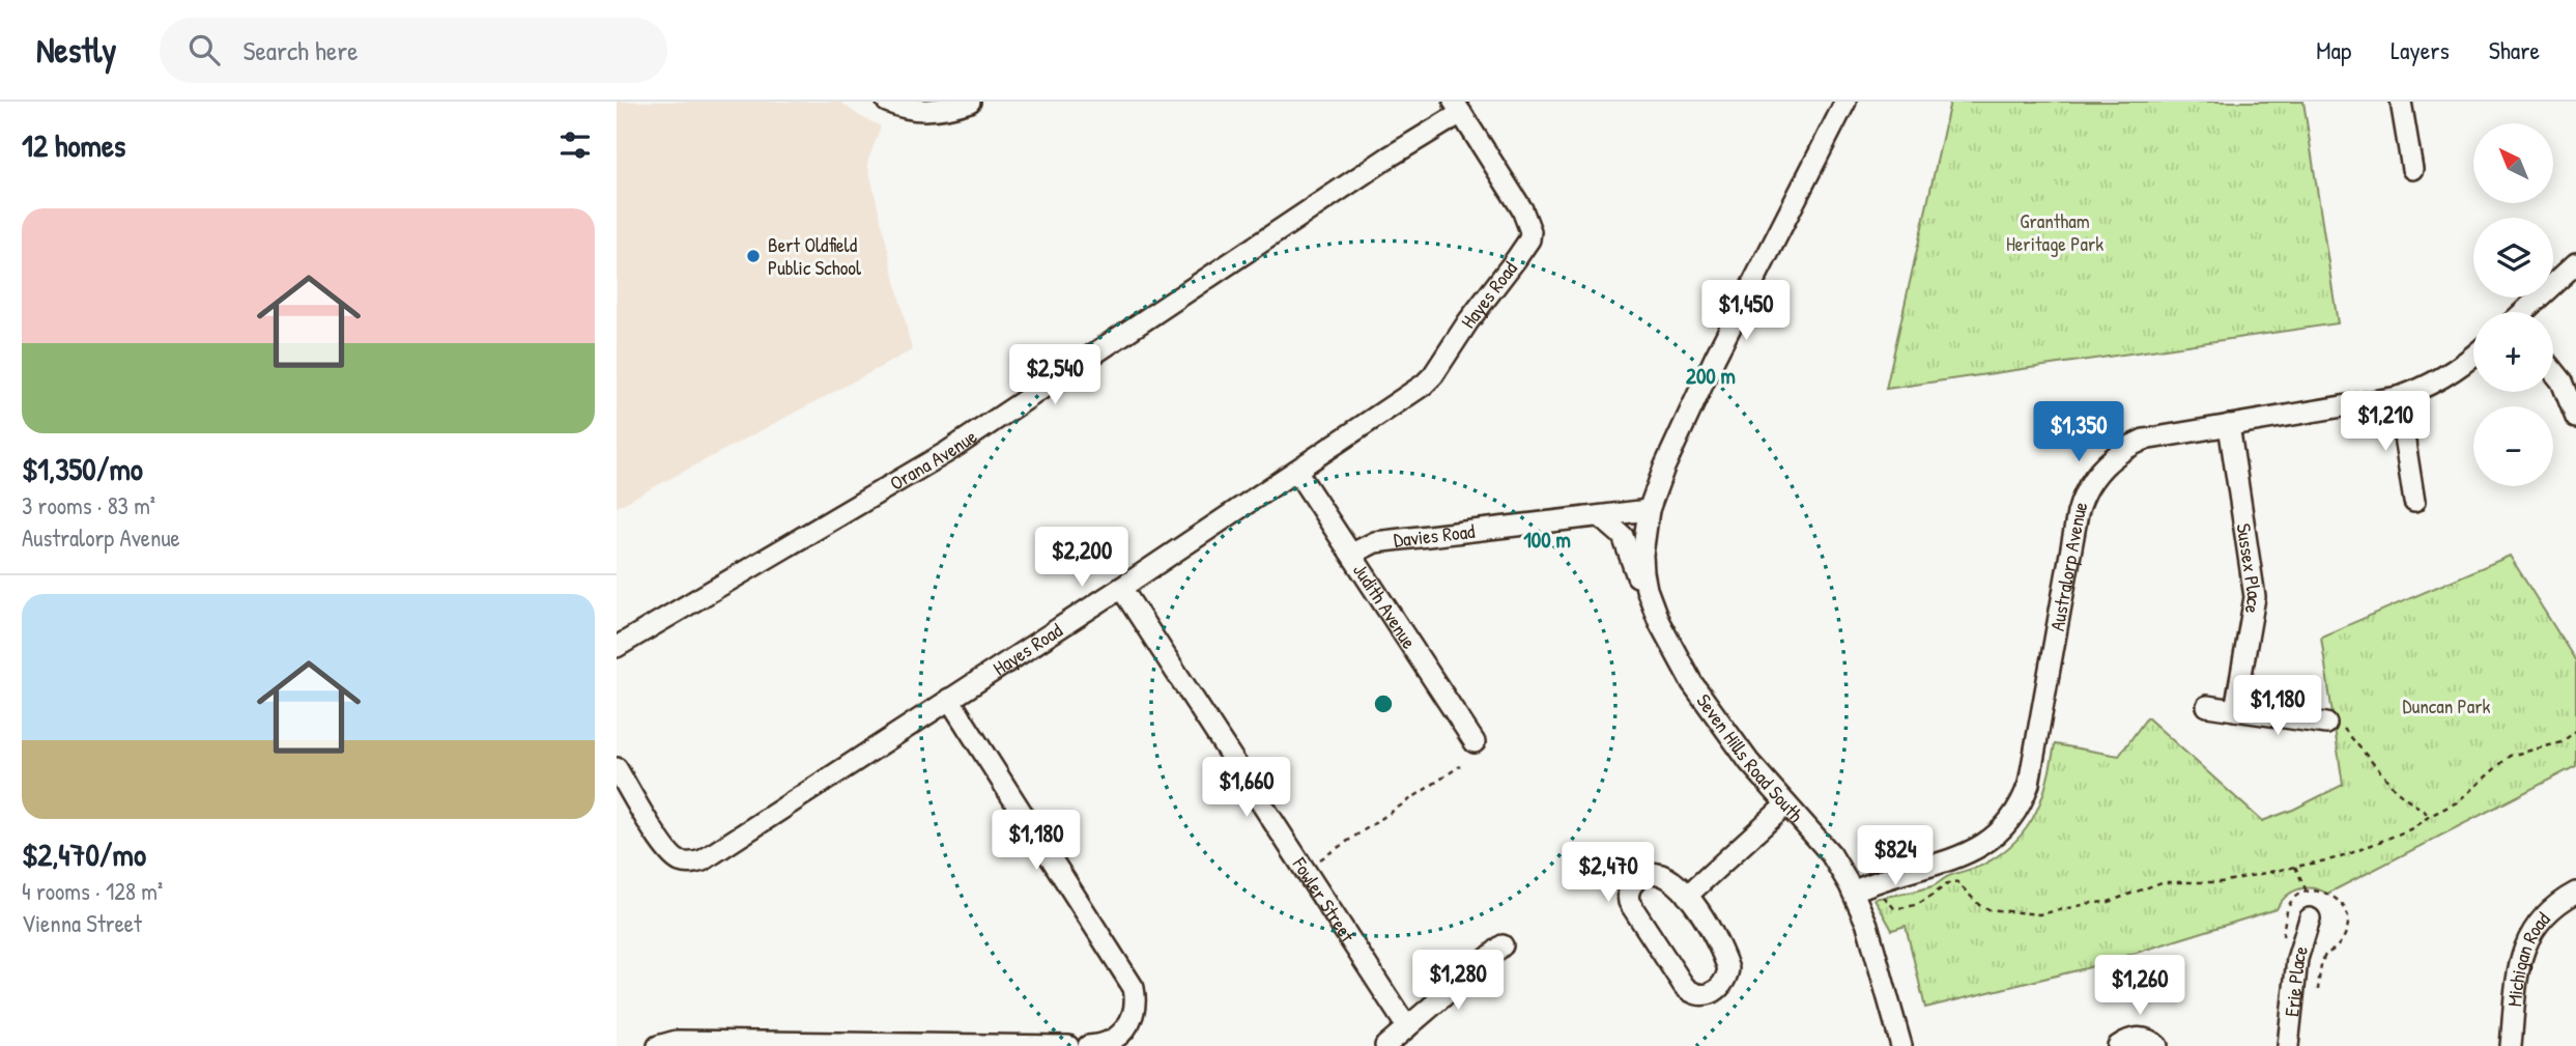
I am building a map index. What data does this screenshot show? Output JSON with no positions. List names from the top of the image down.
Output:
{
  "streets": {
    "street": [
      "Hayes Road",
      "Orana Avenue",
      "Davies Road",
      "Australorp Avenue",
      "Sussex Place",
      "Judith Avenue",
      "Seven Hills Road South",
      "Fowler Street",
      "Michigan Road",
      "Erie Place"
    ]
  },
  "crossings": [
    ["Hayes Road", "Orana Avenue"],
    ["Hayes Road", "Judith Avenue"],
    ["Hayes Road", "Fowler Street"],
    ["Davies Road", "Judith Avenue"],
    ["Davies Road", "Seven Hills Road South"],
    ["Australorp Avenue", "Sussex Place"],
    ["Australorp Avenue", "Seven Hills Road South"]
  ],
  "parks": ["Grantham Heritage Park", "Duncan Park"],
  "places": ["Bert Oldfield Public School"],
  "north": "top left",
  "page": {
    "header": "Nestly",
    "search": "Search here",
    "nav": ["Map", "Layers", "Share"],
    "heading": "12 homes",
    "map_buttons": ["+", "−"],
    "list": [
      {
        "name": "$1,350/mo",
        "note": "3 rooms · 83 m² · Australorp Avenue"
      },
      {
        "name": "$2,470/mo",
        "note": "4 rooms · 128 m² · Vienna Street"
      }
    ],
    "price": [
      "$1,450",
      "$2,540",
      "$1,210",
      "$1,350",
      "$2,200",
      "$1,180",
      "$1,660",
      "$1,180",
      "$824",
      "$2,470",
      "$1,280",
      "$1,260"
    ]
  },
  "rings": ["200 m", "100 m"]
}
